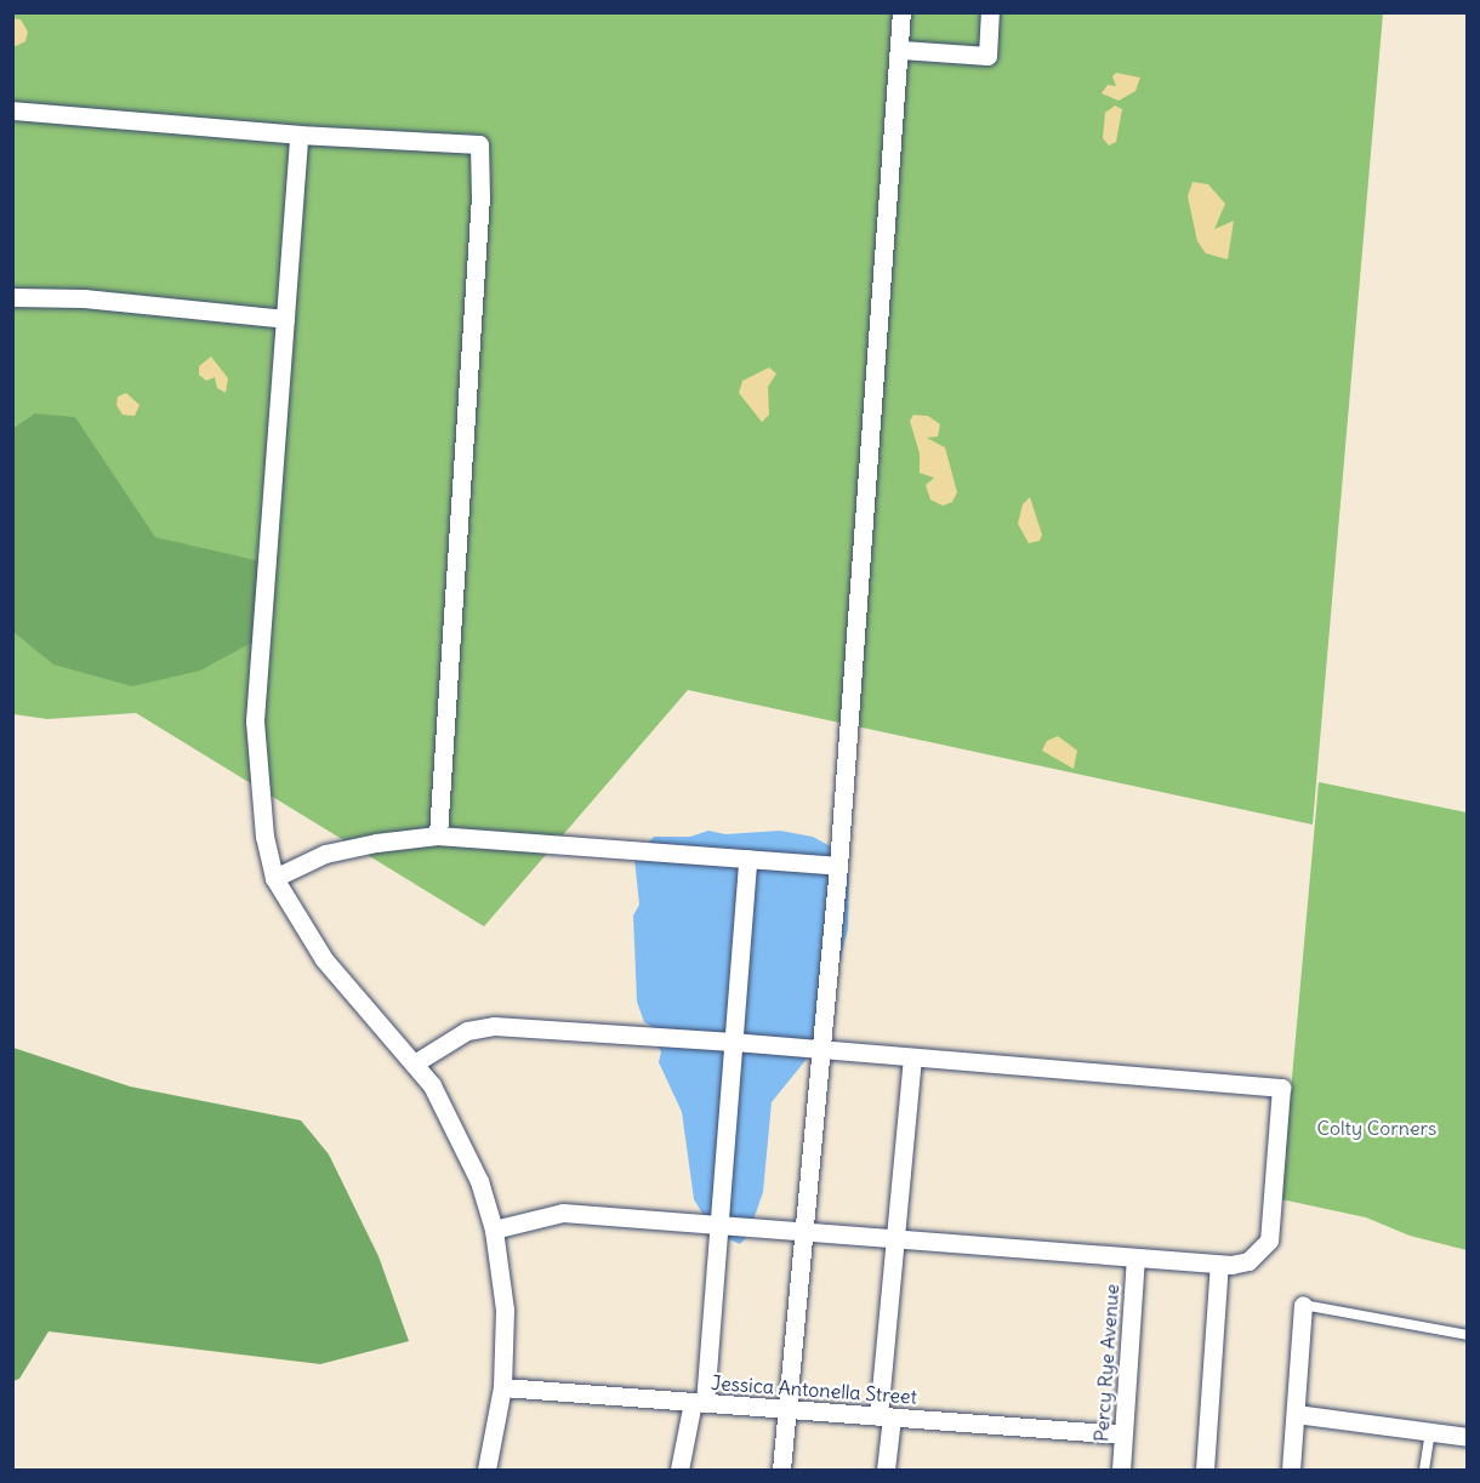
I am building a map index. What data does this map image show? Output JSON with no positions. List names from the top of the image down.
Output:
{
  "streets": {
    "street": ["Percy Rye Avenue", "Jessica Antonella Street"]
  },
  "crossings": [
    ["Percy Rye Avenue", "Jessica Antonella Street"]
  ],
  "parks": ["Colty Corners"]
}
